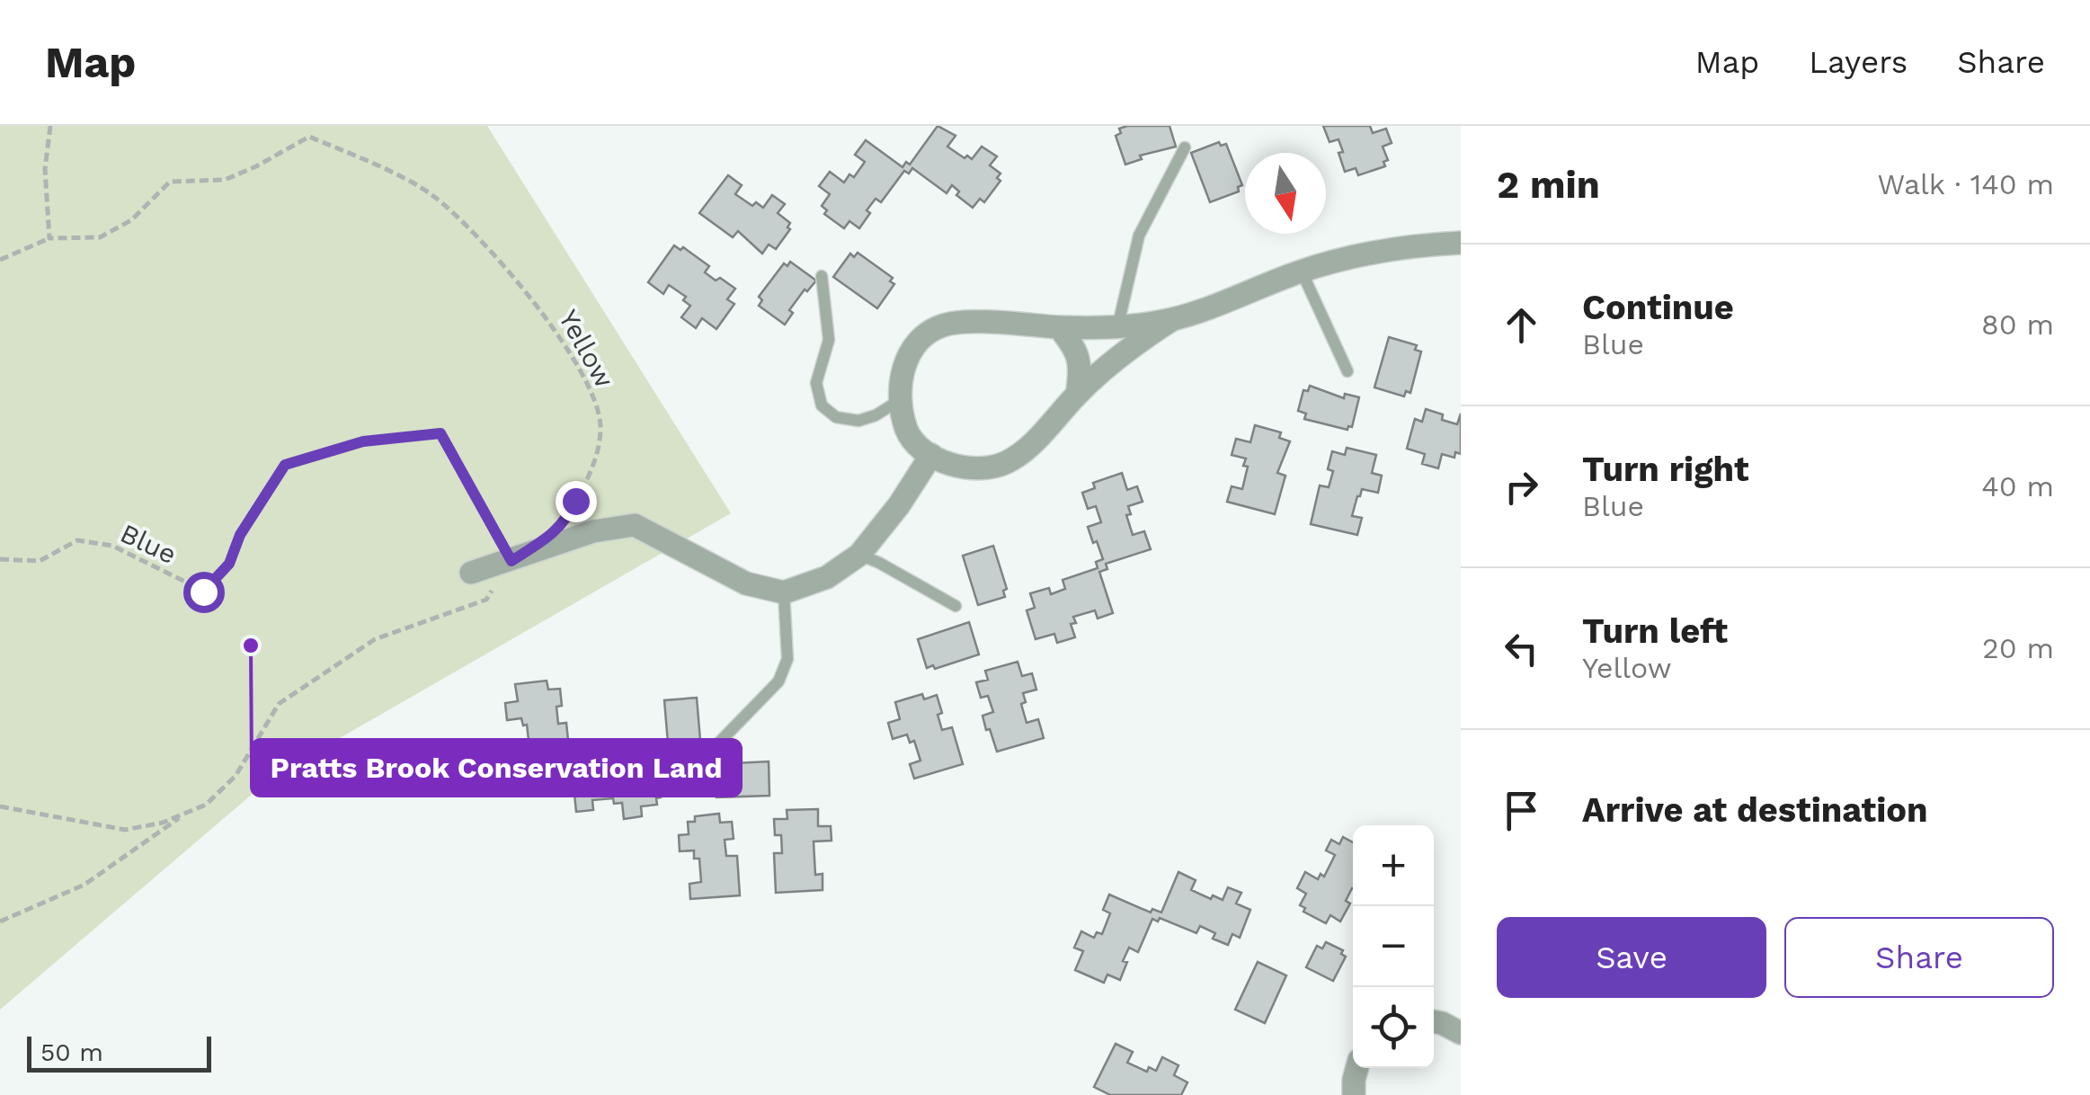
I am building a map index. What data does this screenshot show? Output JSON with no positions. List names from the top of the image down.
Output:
{
  "streets": {
    "path": ["Yellow", "Blue"]
  },
  "places": ["Pratts Brook Conservation Land"],
  "scale_bar": "50 m",
  "north": "bottom",
  "page": {
    "header": "Map",
    "nav": ["Map", "Layers", "Share"],
    "heading": ["2 min", "Walk · 140 m"],
    "list": [
      ["Continue", "Blue", "80 m"],
      ["Turn right", "Blue", "40 m"],
      ["Turn left", "Yellow", "20 m"],
      "Arrive at destination"
    ],
    "map_buttons": ["+", "−"],
    "buttons": ["Save", "Share"],
    "scale": "50 m"
  }
}
